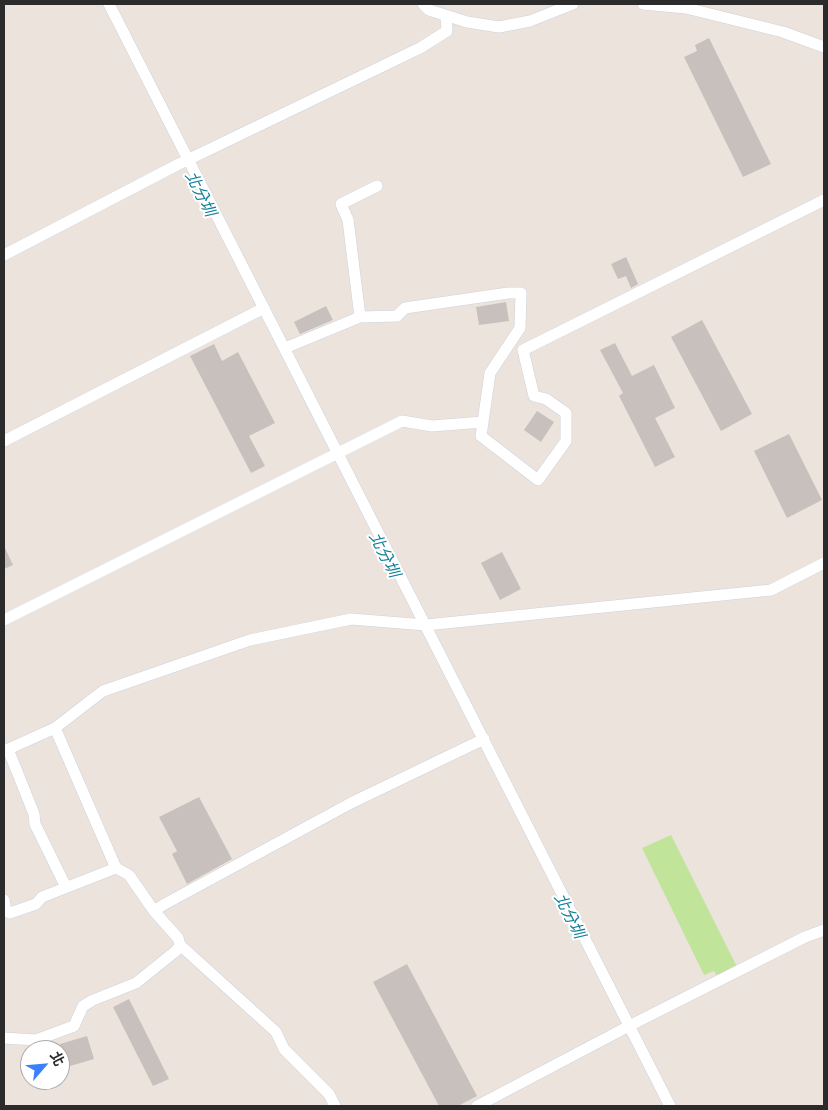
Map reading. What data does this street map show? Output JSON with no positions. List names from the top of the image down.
{
  "water": ["北分圳"],
  "north": "top right"
}
